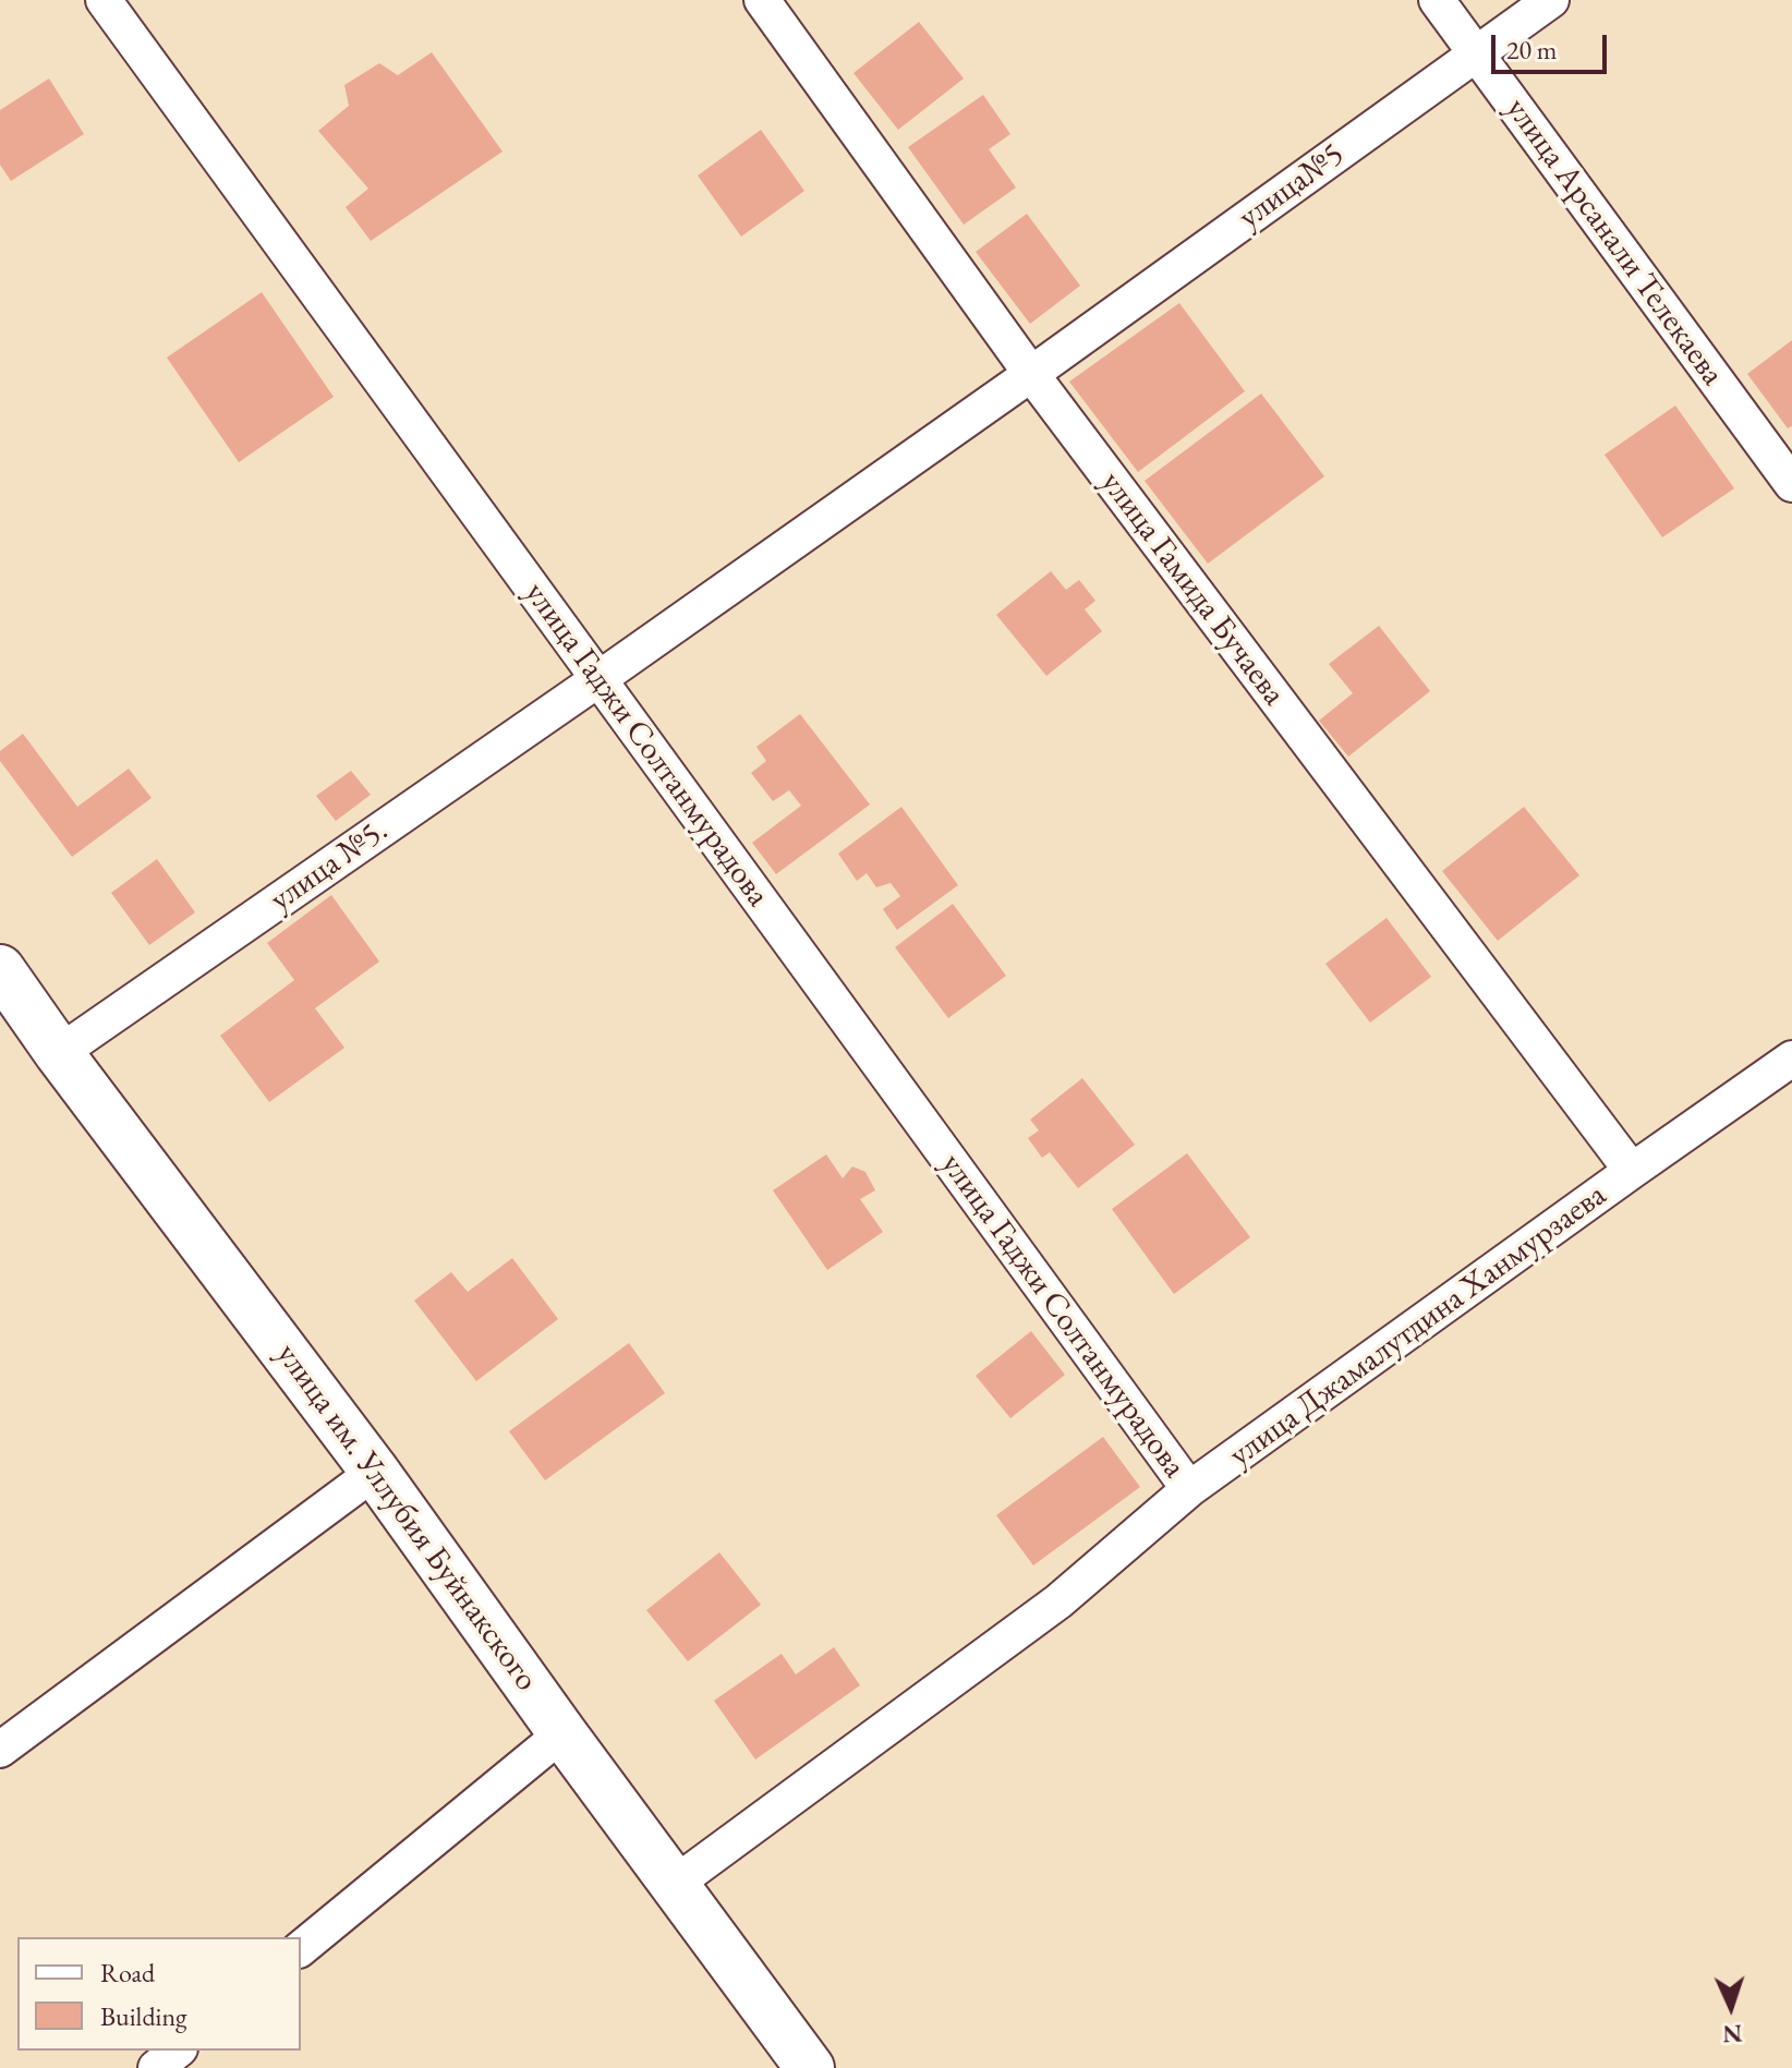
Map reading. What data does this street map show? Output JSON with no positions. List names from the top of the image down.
{
  "streets": {
    "main road": ["улица им. Уллубия Буйнакского"],
    "street": [
      "улица№5",
      "улица Арсанали Телекаева",
      "улица Гамида Бучаева",
      "улица Гаджи Солтанмурадова",
      "улица №5.",
      "улица Джамалутдина Ханмурзаева"
    ]
  },
  "crossings": [
    ["улица№5", "улица Арсанали Телекаева"],
    ["улица№5", "улица Гамида Бучаева"],
    ["улица№5", "улица Гаджи Солтанмурадова"],
    ["улица№5", "улица №5."],
    ["улица Гамида Бучаева", "улица Джамалутдина Ханмурзаева"],
    ["улица Гаджи Солтанмурадова", "улица №5."],
    ["улица Гаджи Солтанмурадова", "улица Джамалутдина Ханмурзаева"],
    ["улица №5.", "улица им. Уллубия Буйнакского"],
    ["улица Джамалутдина Ханмурзаева", "улица им. Уллубия Буйнакского"]
  ],
  "legend": ["Road", "Building"],
  "scale_bar": "20 m",
  "north": "bottom"
}
